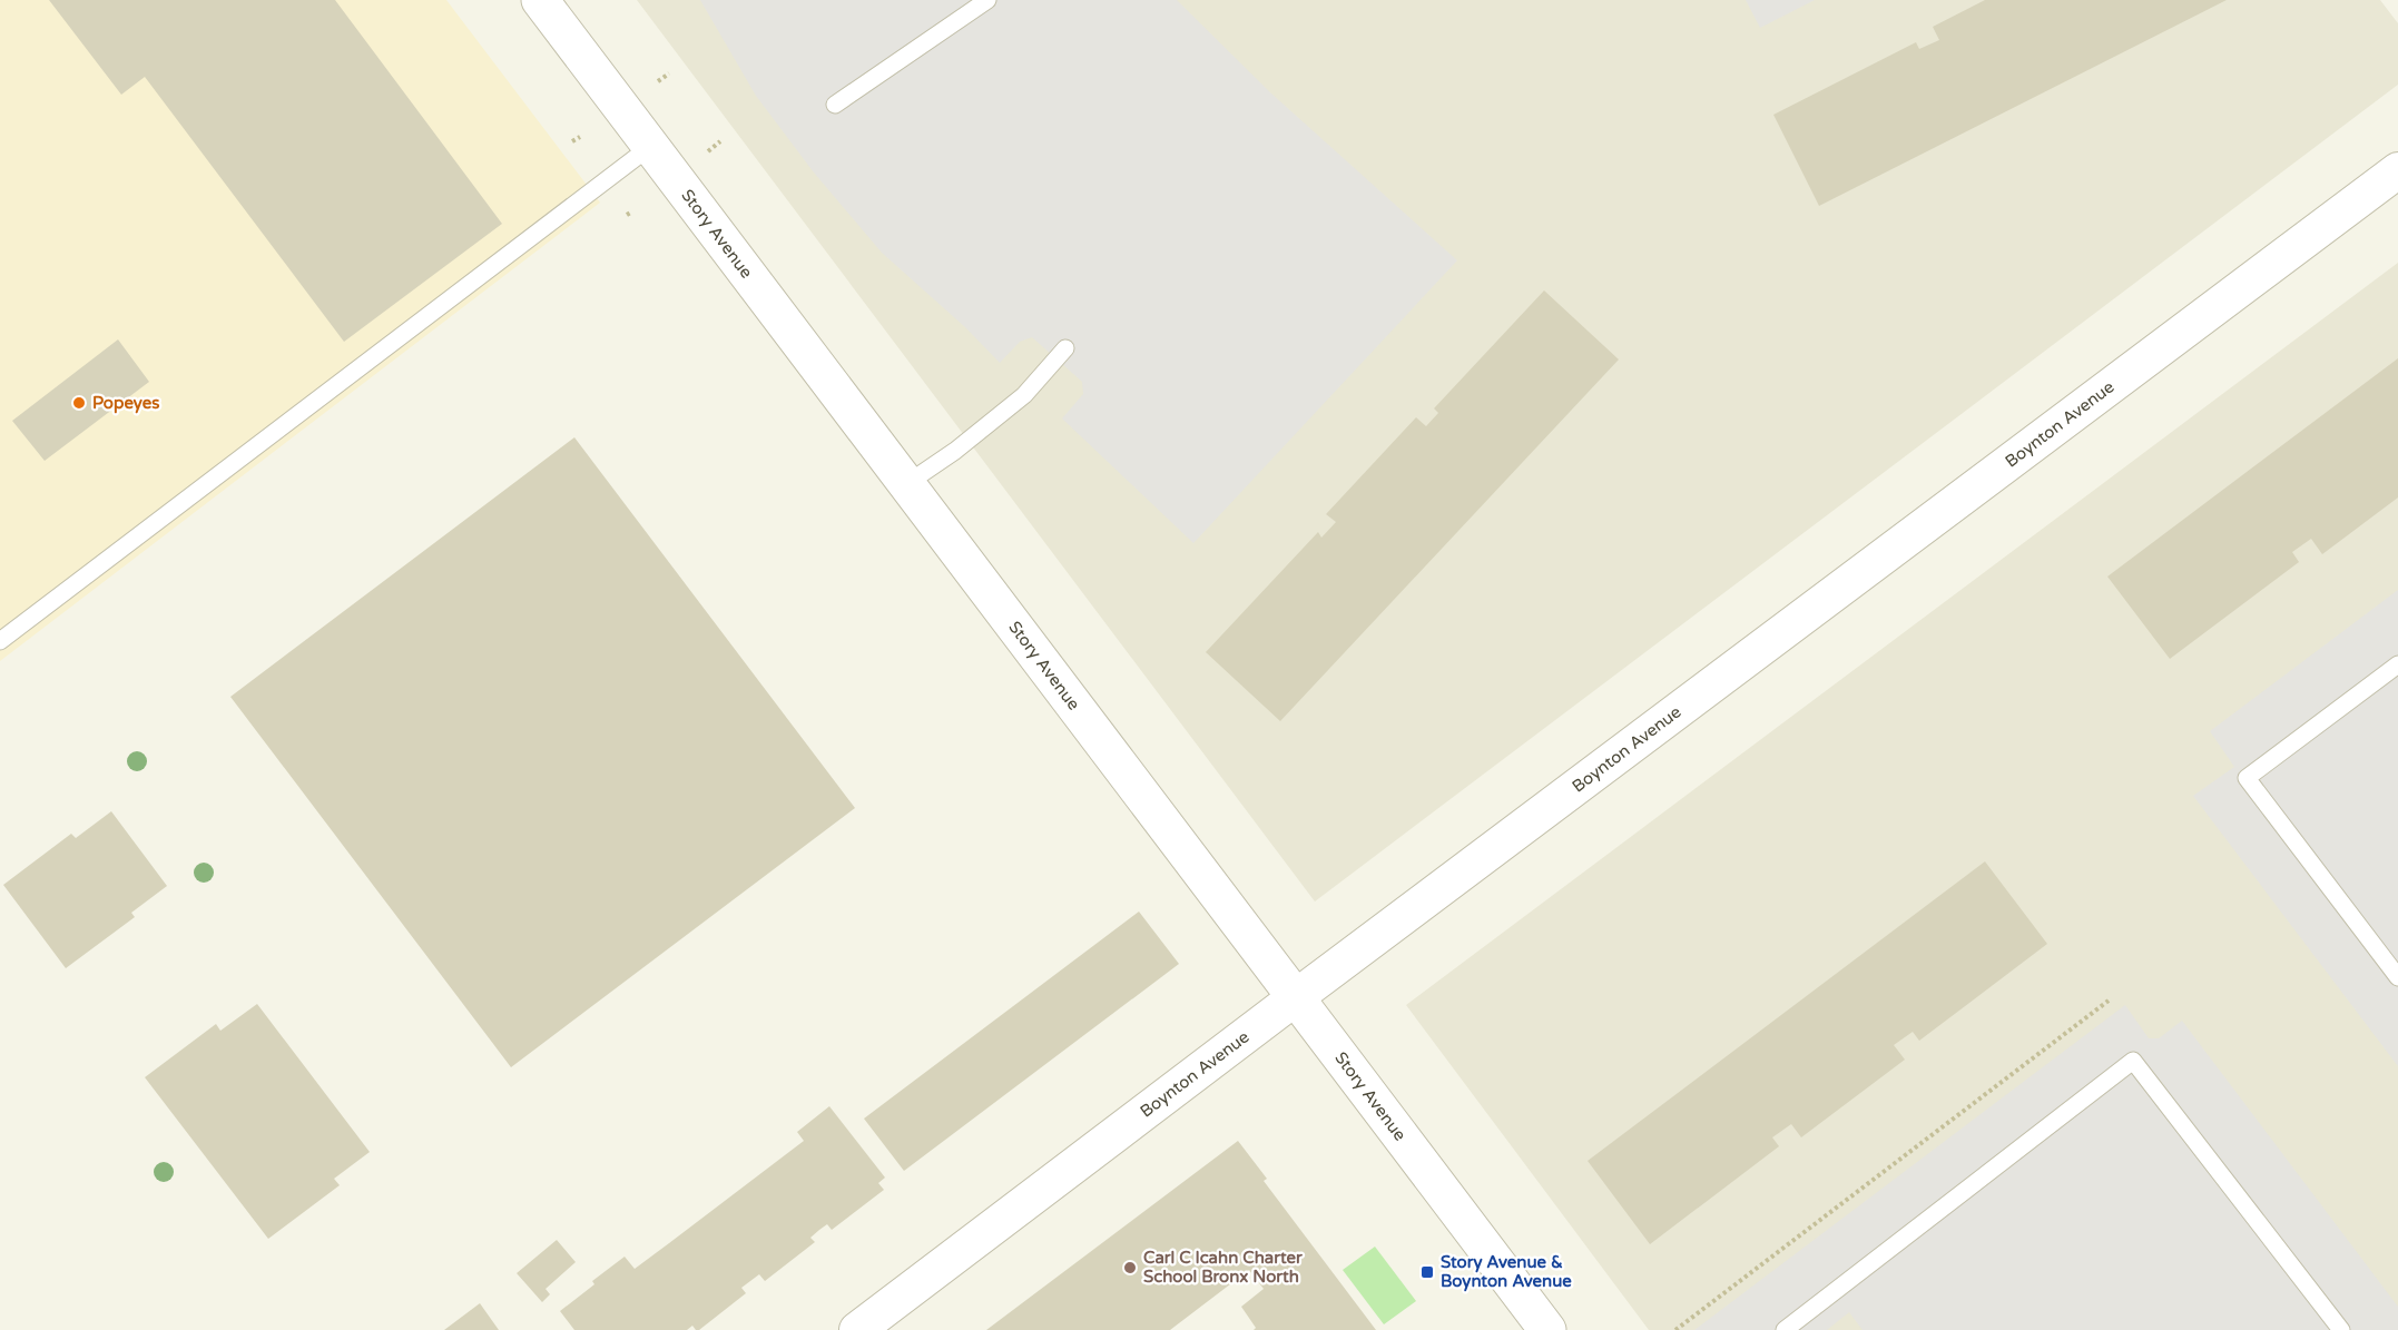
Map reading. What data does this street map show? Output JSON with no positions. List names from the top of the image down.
{
  "streets": {
    "street": ["Story Avenue", "Boynton Avenue"]
  },
  "crossings": [
    ["Story Avenue", "Boynton Avenue"]
  ],
  "places": {
    "other": ["Popeyes", "Carl C Icahn Charter School Bronx North"],
    "transit": ["Story Avenue & Boynton Avenue"]
  }
}
